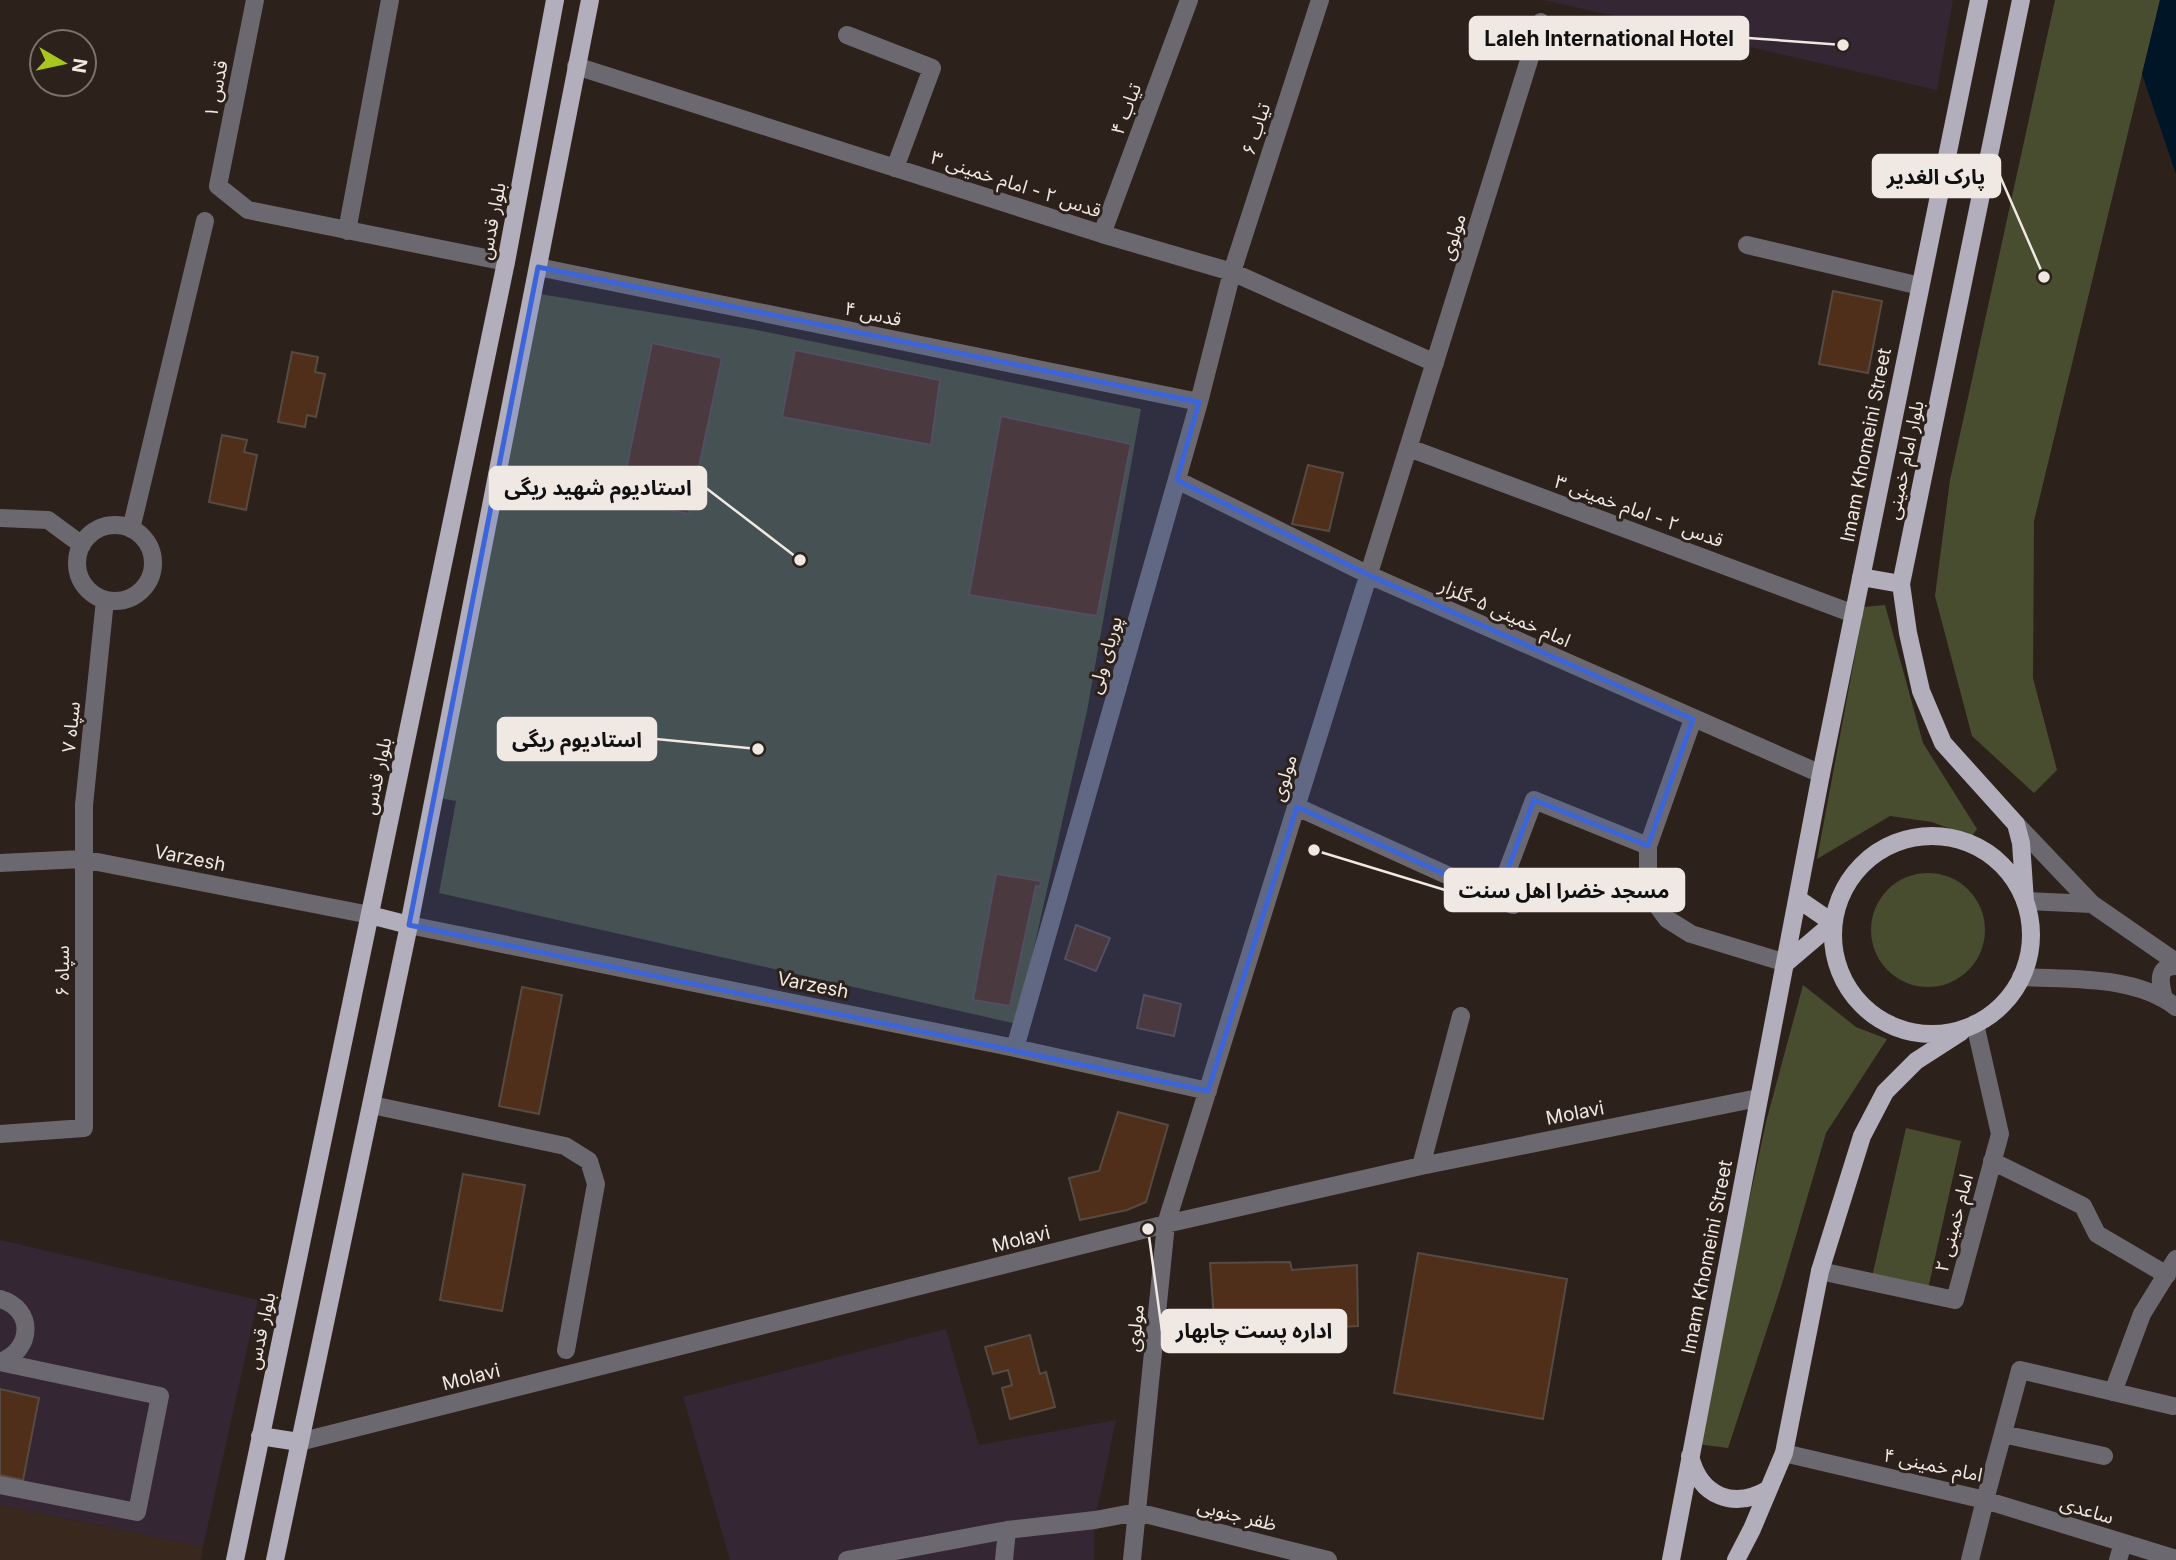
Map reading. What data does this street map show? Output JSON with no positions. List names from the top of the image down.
{
  "streets": {
    "main road": ["بلوار قدس", "Imam Khomeini Street", "بلوار امام خمینی"],
    "street": [
      "قدس ۱",
      "تیاب ۴",
      "تیاب ۶",
      "قدس ۲ - امام خمینی ۳",
      "مولوی",
      "قدس ۴",
      "امام خمینی ۵-گلزار",
      "پوریای ولی",
      "سپاه ۷",
      "Varzesh",
      "سپاه ۶",
      "Molavi",
      "امام خمینی ۲",
      "امام خمینی ۴",
      "ساعدی",
      "ظفر جنوبی"
    ]
  },
  "crossings": [
    ["تیاب ۴", "قدس ۲ - امام خمینی ۳"],
    ["تیاب ۶", "قدس ۲ - امام خمینی ۳"],
    ["تیاب ۶", "پوریای ولی"],
    ["قدس ۲ - امام خمینی ۳", "مولوی"],
    ["قدس ۲ - امام خمینی ۳", "Imam Khomeini Street"],
    ["قدس ۲ - امام خمینی ۳", "پوریای ولی"],
    ["بلوار قدس", "Varzesh"],
    ["مولوی", "امام خمینی ۵-گلزار"],
    ["مولوی", "Varzesh"],
    ["مولوی", "Molavi"],
    ["مولوی", "ظفر جنوبی"],
    ["قدس ۴", "پوریای ولی"],
    ["Imam Khomeini Street", "امام خمینی ۵-گلزار"],
    ["Imam Khomeini Street", "Molavi"],
    ["امام خمینی ۵-گلزار", "پوریای ولی"],
    ["پوریای ولی", "Varzesh"],
    ["سپاه ۷", "Varzesh"],
    ["سپاه ۷", "سپاه ۶"],
    ["Varzesh", "سپاه ۶"],
    ["امام خمینی ۴", "ساعدی"]
  ],
  "places": [
    "Laleh International Hotel",
    "پارک الغدیر",
    "استادیوم شهید ریگی",
    "استادیوم ریگی",
    "مسجد خضرا اهل سنت",
    "اداره پست چابهار"
  ],
  "north": "right"
}
